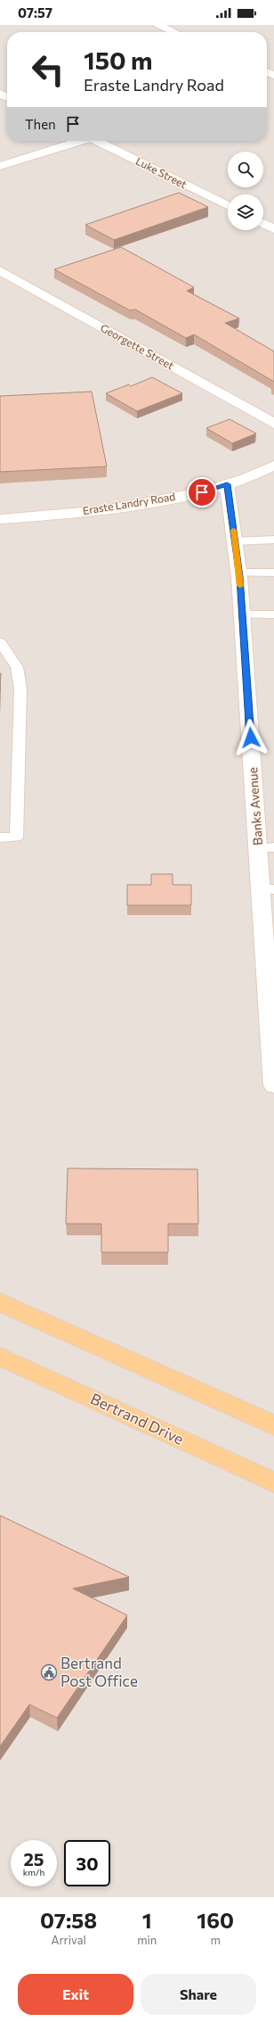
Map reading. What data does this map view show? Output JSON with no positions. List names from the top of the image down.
{
  "streets": {
    "main road": ["Bertrand Drive"],
    "street": [
      "Luke Street",
      "Georgette Street",
      "Eraste Landry Road",
      "Banks Avenue"
    ]
  },
  "crossings": [
    ["Eraste Landry Road", "Banks Avenue"]
  ],
  "places": {
    "public building": ["Bertrand Post Office"]
  },
  "page": {
    "status": "07:57",
    "turn": ["150 m", "Eraste Landry Road"],
    "then": "Then",
    "speed": "25 km/h",
    "limit": "30",
    "eta": [
      "07:58",
      "Arrival",
      "1",
      "min",
      "160",
      "m"
    ],
    "buttons": ["Exit", "Share"]
  }
}
